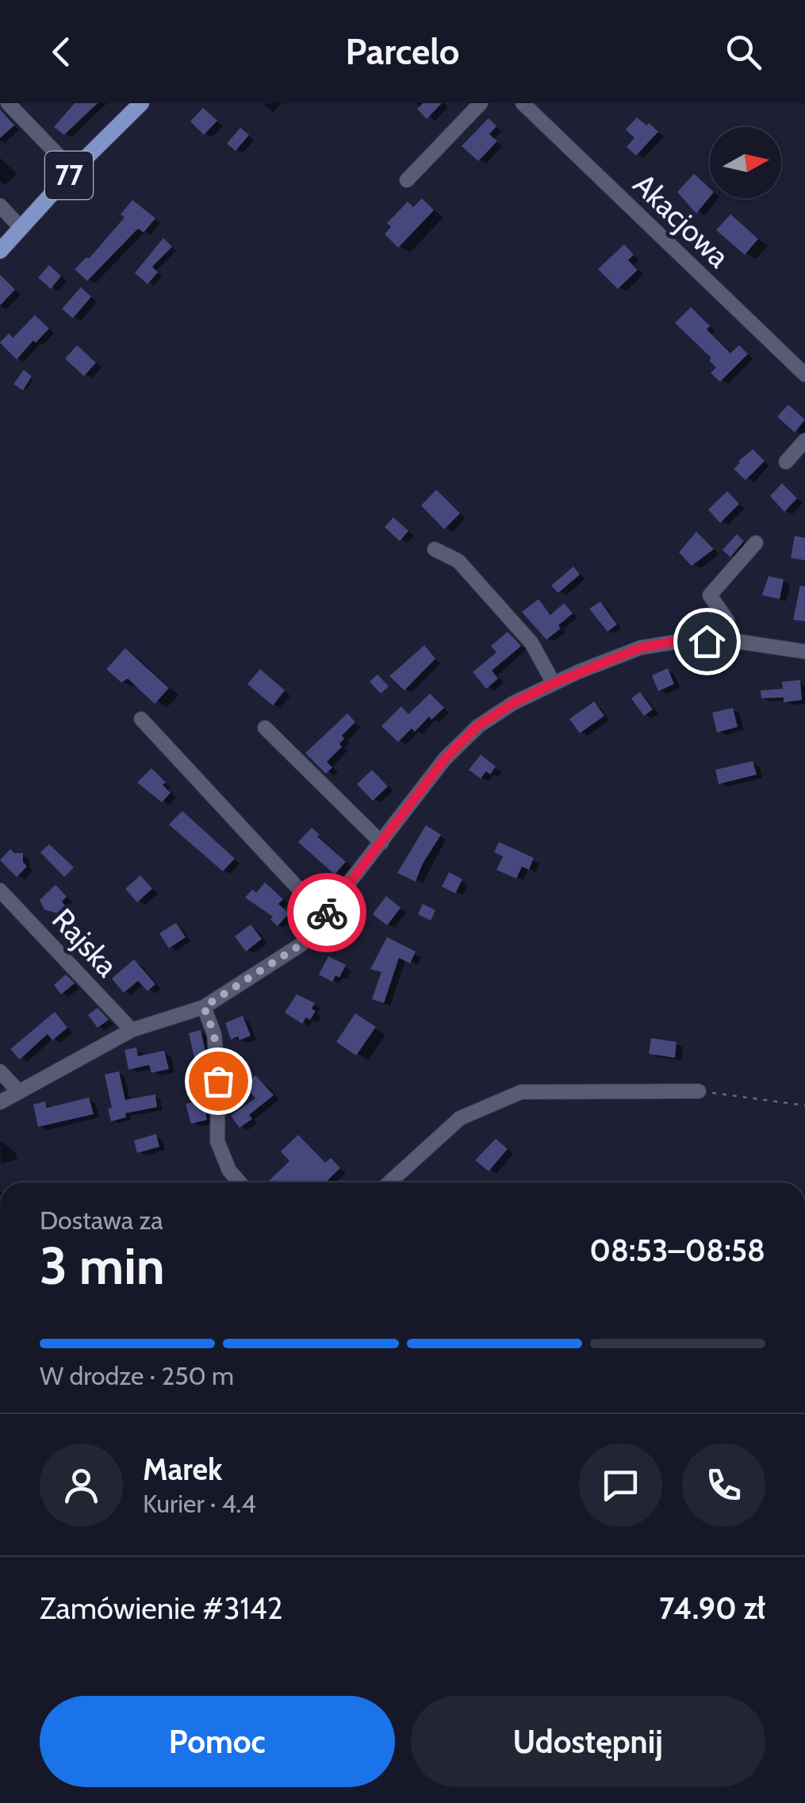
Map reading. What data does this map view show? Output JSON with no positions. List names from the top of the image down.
{
  "streets": {
    "main road": ["77"],
    "street": ["Akacjowa", "Rajska"]
  },
  "north": "right",
  "page": {
    "header": "Parcelo",
    "heading": ["3 min", "Dostawa za", "08:53–08:58"],
    "panel": [
      "Marek",
      "Kurier · 4.4",
      "Zamówienie #3142",
      "74.90 zł"
    ],
    "bar": "W drodze · 250 m",
    "buttons": ["Pomoc", "Udostępnij"]
  }
}
